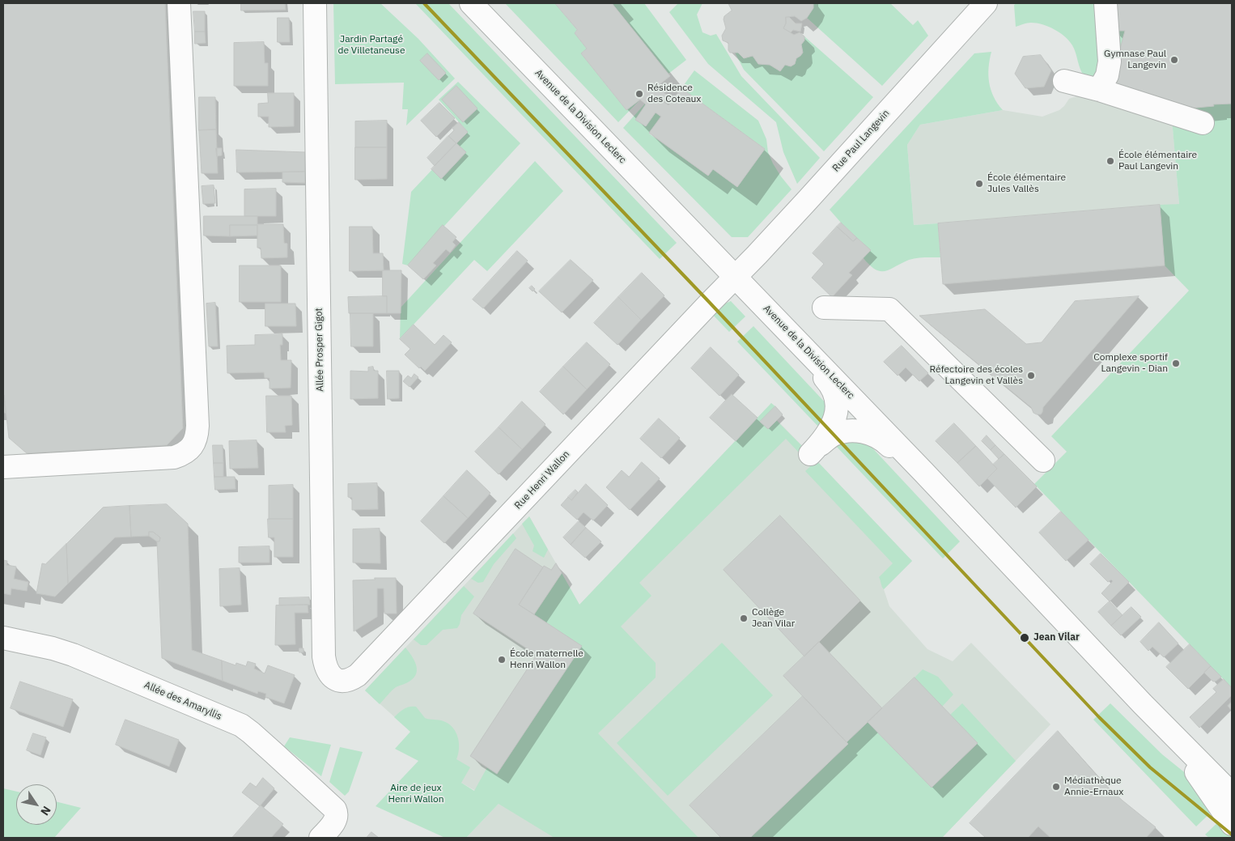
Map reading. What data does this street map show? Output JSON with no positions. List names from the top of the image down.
{
  "streets": {
    "street": [
      "Avenue de la Division Leclerc",
      "Rue Paul Langevin",
      "Allée Prosper Gigot",
      "Rue Henri Wallon",
      "Allée des Amaryllis"
    ]
  },
  "crossings": [
    ["Avenue de la Division Leclerc", "Rue Paul Langevin"],
    ["Avenue de la Division Leclerc", "Rue Henri Wallon"],
    ["Rue Paul Langevin", "Rue Henri Wallon"],
    ["Allée Prosper Gigot", "Rue Henri Wallon"]
  ],
  "parks": ["Jardin Partagé de Villetaneuse", "Aire de jeux Henri Wallon"],
  "places": [
    "Gymnase Paul Langevin",
    "Résidence des Coteaux",
    "École élémentaire Paul Langevin",
    "École élémentaire Jules Vallès",
    "Complexe sportif Langevin - Dian",
    "Réfectoire des écoles Langevin et Vallès",
    "Collège Jean Vilar",
    "Jean Vilar",
    "École maternelle Henri Wallon",
    "Médiathèque Annie-Ernaux"
  ],
  "north": "bottom right"
}
